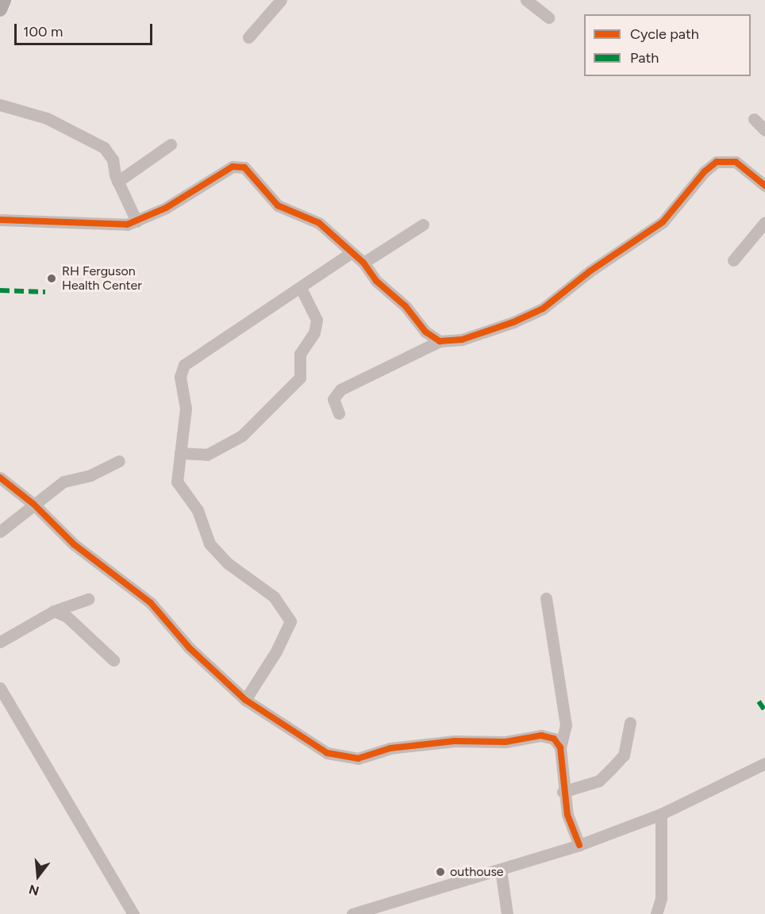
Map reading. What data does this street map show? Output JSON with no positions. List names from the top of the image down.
{
  "places": ["RH Ferguson Health Center", "outhouse"],
  "legend": ["Cycle path", "Path"],
  "scale_bar": "100 m",
  "north": "bottom"
}
